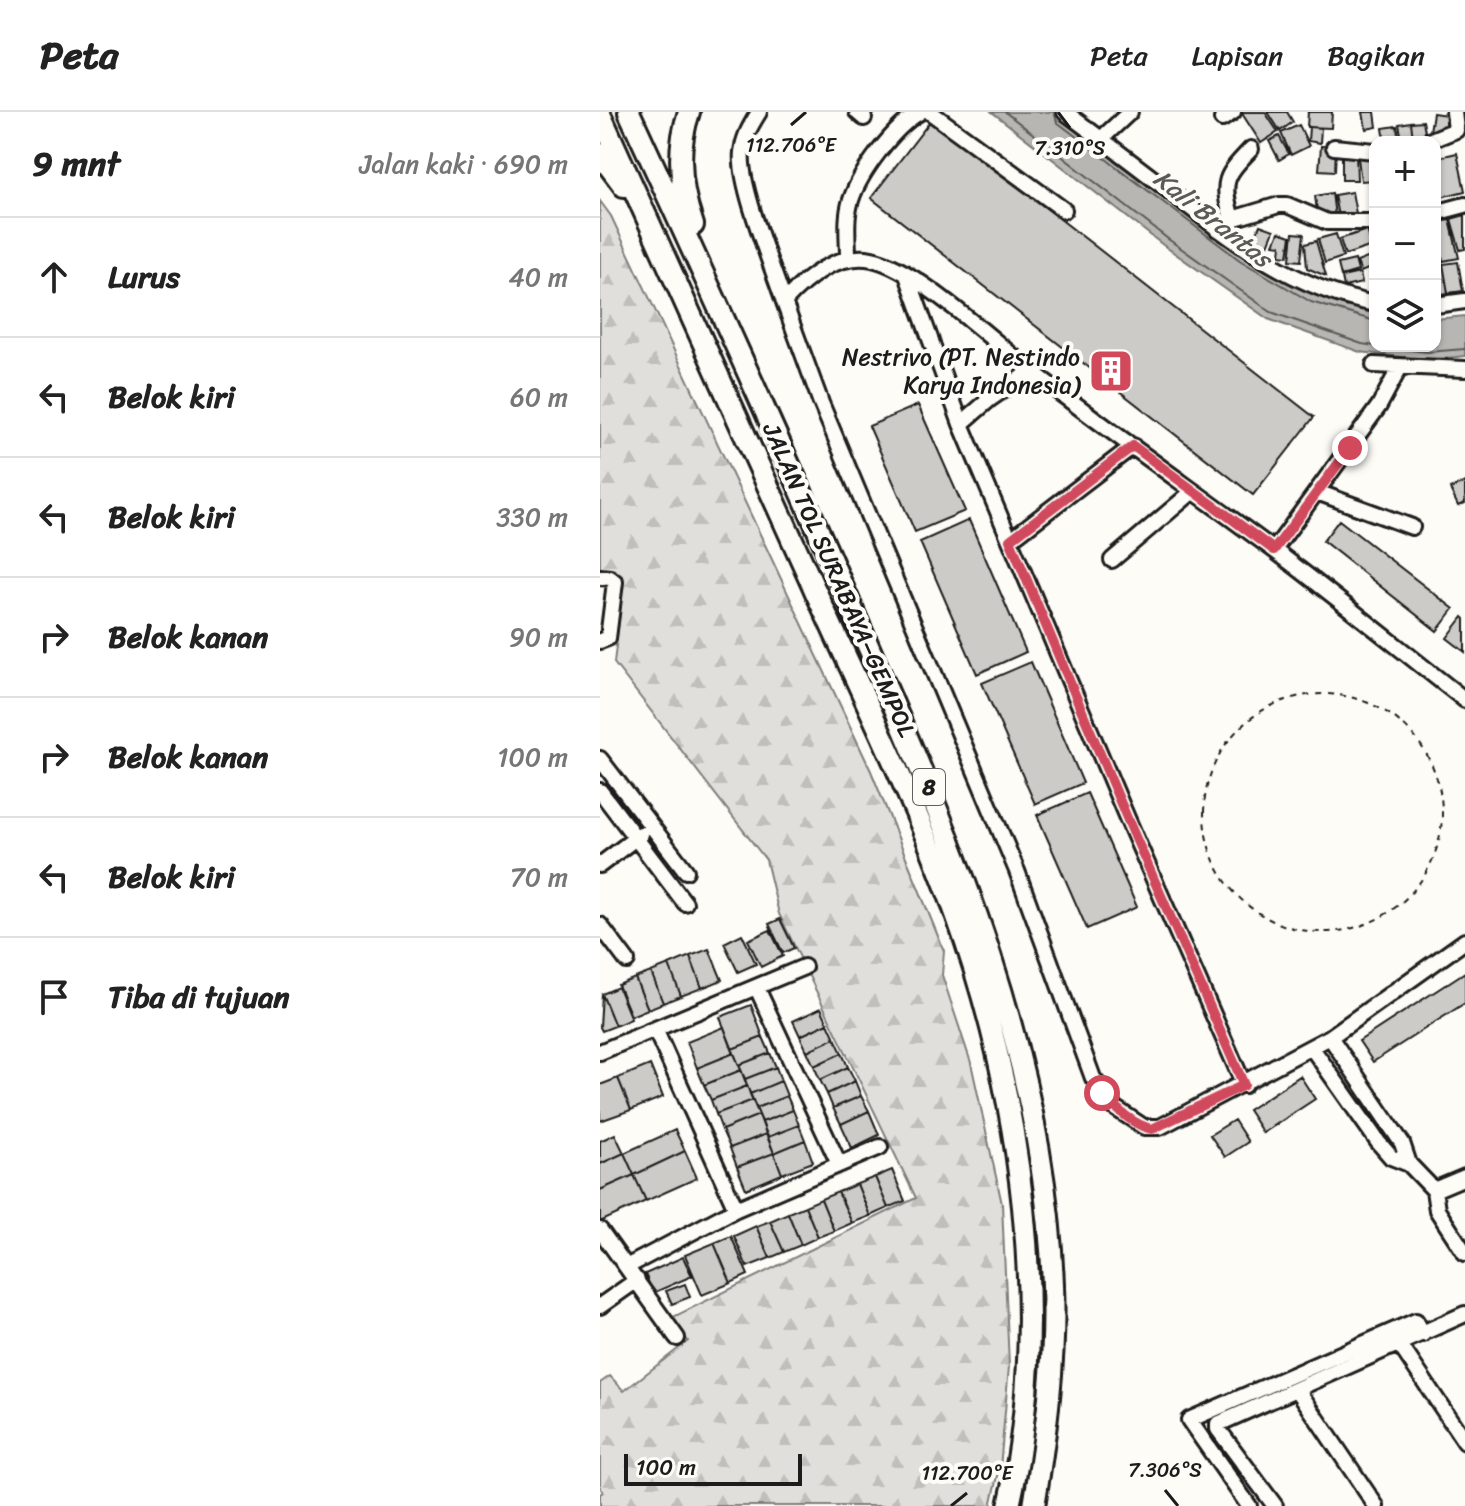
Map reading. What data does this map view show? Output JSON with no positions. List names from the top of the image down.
{
  "streets": {
    "highway": ["JALAN TOL SURABAYA–GEMPOL", "8"]
  },
  "water": ["Kali Brantas"],
  "places": {
    "building": ["Nestrivo (PT. Nestindo Karya Indonesia)"]
  },
  "scale_bar": "100 m",
  "page": {
    "header": "Peta",
    "nav": ["Peta", "Lapisan", "Bagikan"],
    "heading": ["9 mnt", "Jalan kaki · 690 m"],
    "map_buttons": ["+", "−"],
    "list": [
      ["Lurus", "40 m"],
      ["Belok kiri", "60 m"],
      ["Belok kiri", "330 m"],
      ["Belok kanan", "90 m"],
      ["Belok kanan", "100 m"],
      ["Belok kiri", "70 m"],
      "Tiba di tujuan"
    ],
    "scale": "100 m"
  },
  "coordinates": [
    "112.706°E",
    "7.310°S",
    "7.306°S",
    "112.700°E"
  ]
}
